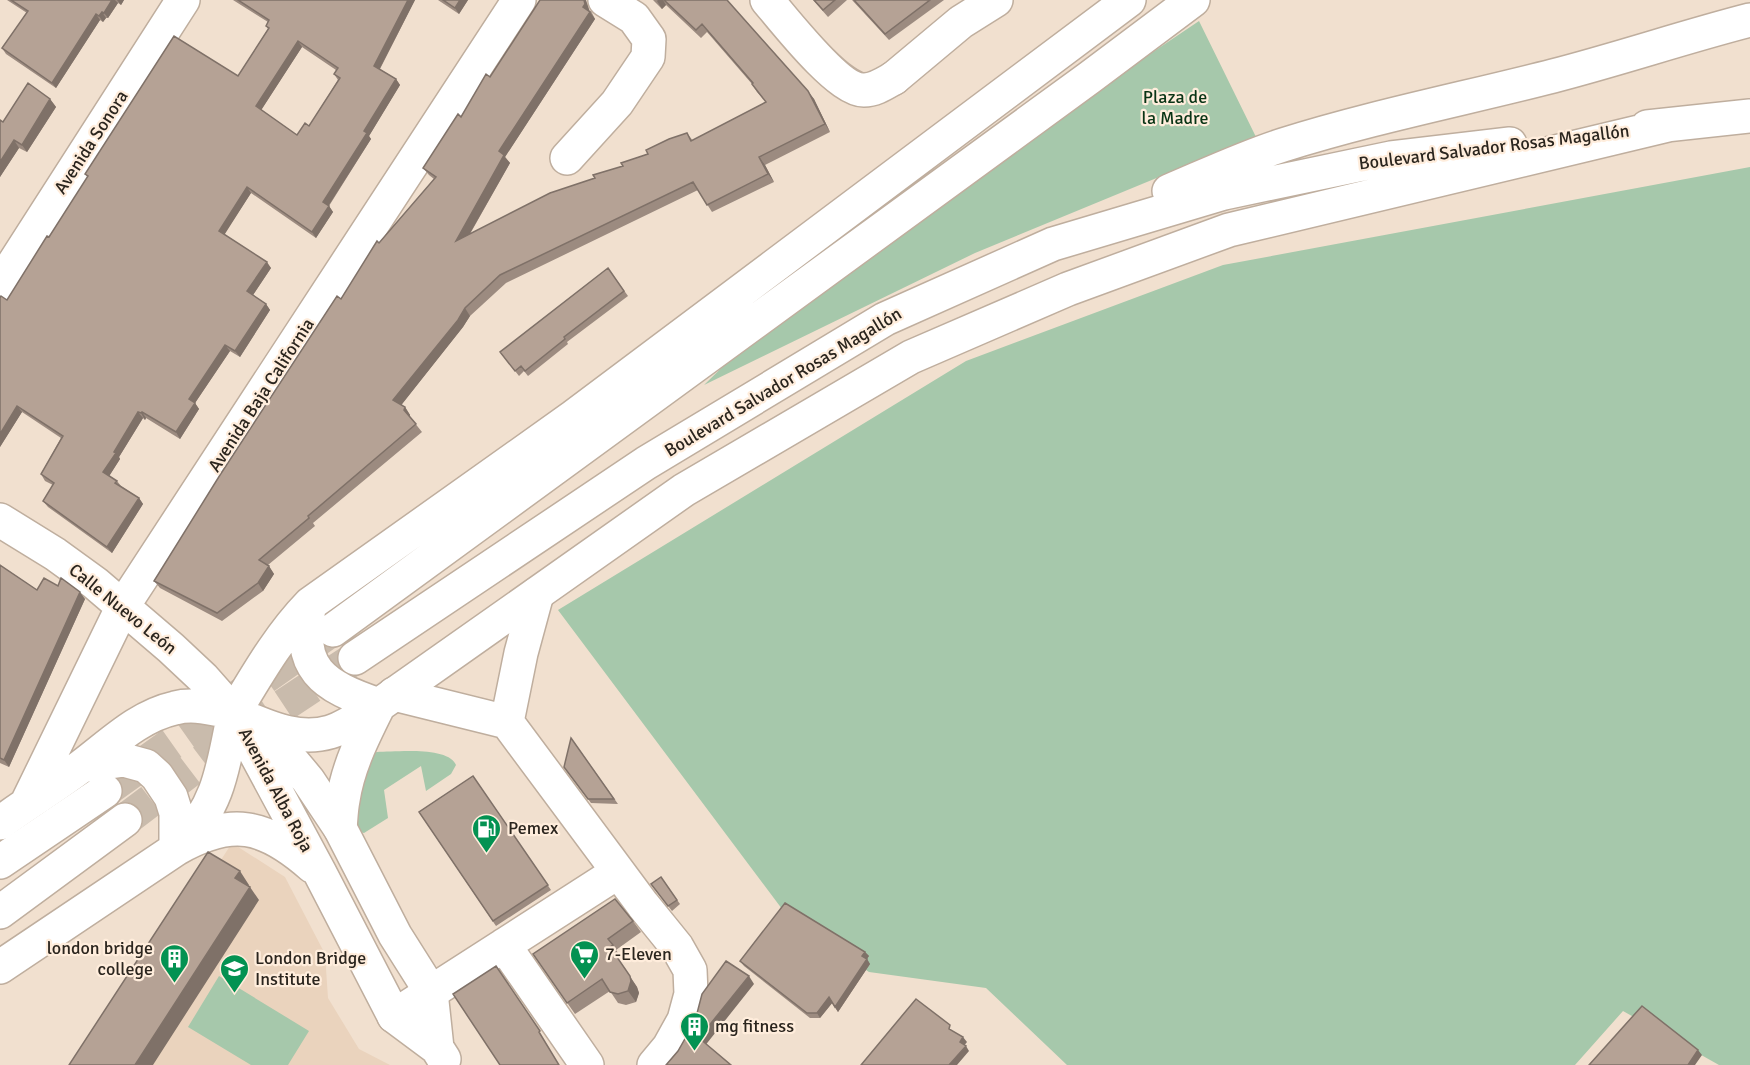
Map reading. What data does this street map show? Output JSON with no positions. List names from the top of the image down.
{
  "streets": {
    "main road": [
      "Avenida Sonora",
      "Boulevard Salvador Rosas Magallón",
      "Avenida Baja California",
      "Calle Nuevo León",
      "Avenida Alba Roja"
    ]
  },
  "crossings": [
    ["Avenida Baja California", "Calle Nuevo León"],
    ["Calle Nuevo León", "Avenida Alba Roja"]
  ],
  "parks": ["Plaza de la Madre"],
  "places": {
    "fuel station": ["Pemex"],
    "supermarket": ["7-Eleven"],
    "building": ["london bridge college", "mg fitness"],
    "school or university": ["London Bridge Institute"]
  }
}
